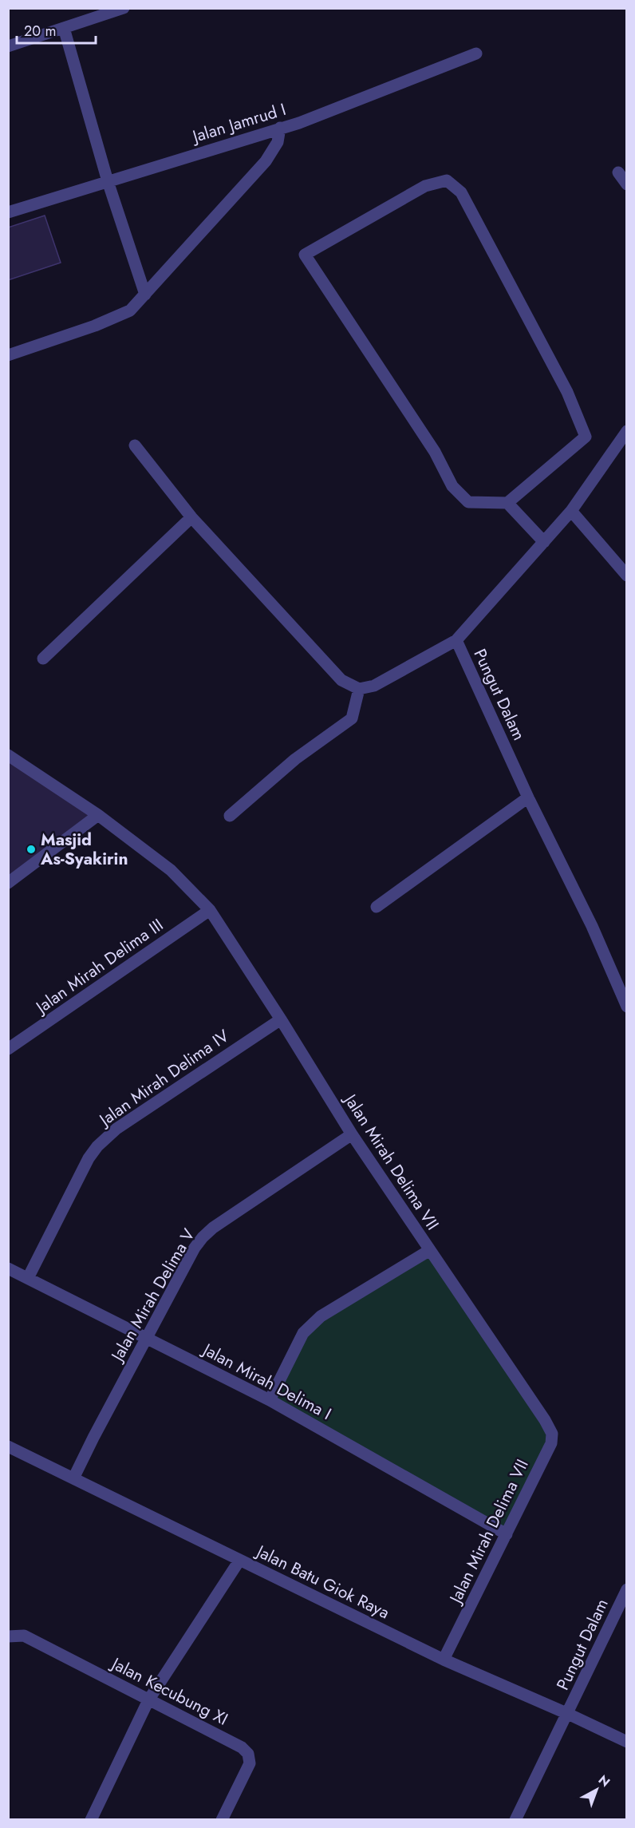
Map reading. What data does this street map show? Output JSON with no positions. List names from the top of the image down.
{
  "streets": {
    "street": [
      "Jalan Jamrud I",
      "Pungut Dalam",
      "Jalan Mirah Delima III",
      "Jalan Mirah Delima IV",
      "Jalan Mirah Delima VII",
      "Jalan Mirah Delima V",
      "Jalan Mirah Delima I",
      "Jalan Batu Giok Raya",
      "Jalan Kecubung XI"
    ]
  },
  "crossings": [
    ["Pungut Dalam", "Jalan Batu Giok Raya"],
    ["Jalan Mirah Delima III", "Jalan Mirah Delima VII"],
    ["Jalan Mirah Delima IV", "Jalan Mirah Delima VII"],
    ["Jalan Mirah Delima IV", "Jalan Mirah Delima I"],
    ["Jalan Mirah Delima VII", "Jalan Mirah Delima V"],
    ["Jalan Mirah Delima VII", "Jalan Mirah Delima I"],
    ["Jalan Mirah Delima VII", "Jalan Batu Giok Raya"],
    ["Jalan Mirah Delima V", "Jalan Mirah Delima I"],
    ["Jalan Mirah Delima V", "Jalan Batu Giok Raya"]
  ],
  "places": ["Masjid As-Syakirin"],
  "scale_bar": "20 m",
  "north": "top right"
}
